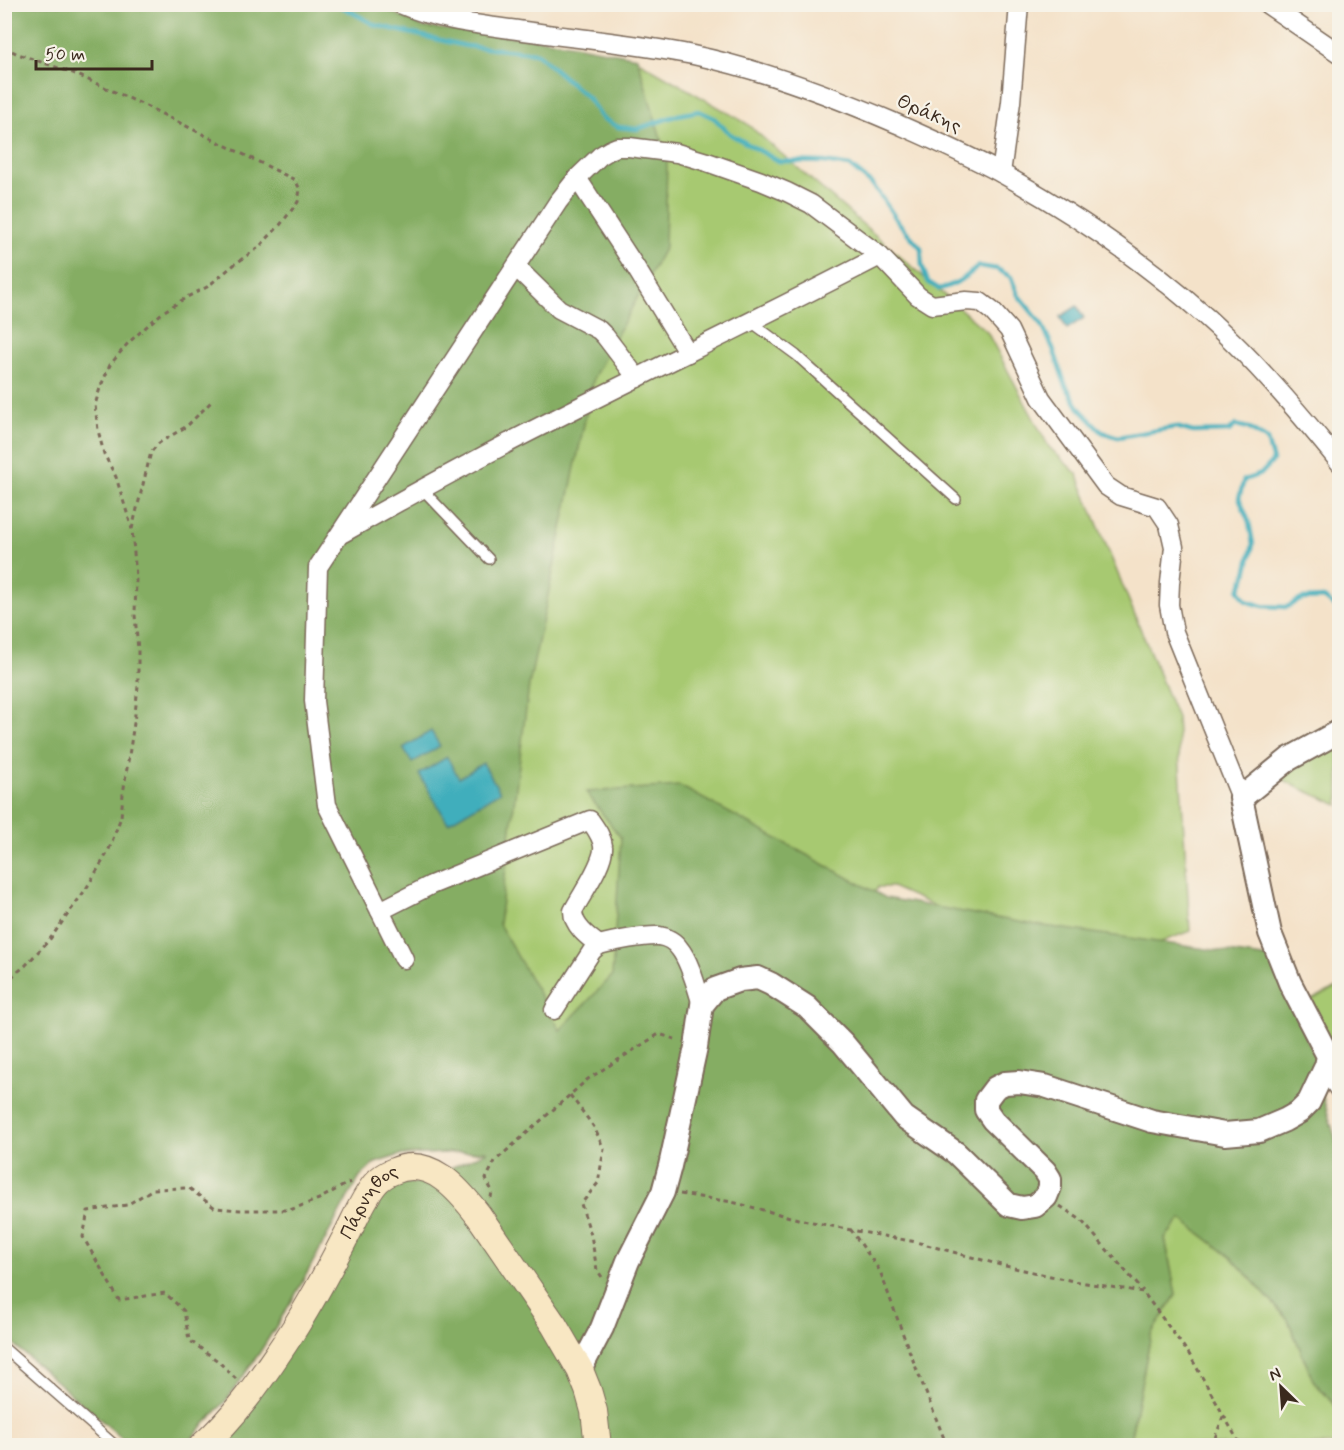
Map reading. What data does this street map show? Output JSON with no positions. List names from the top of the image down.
{
  "streets": {
    "main road": ["Πάρνηθος"],
    "street": ["Θράκης"]
  },
  "scale_bar": "50 m",
  "north": "top left"
}
